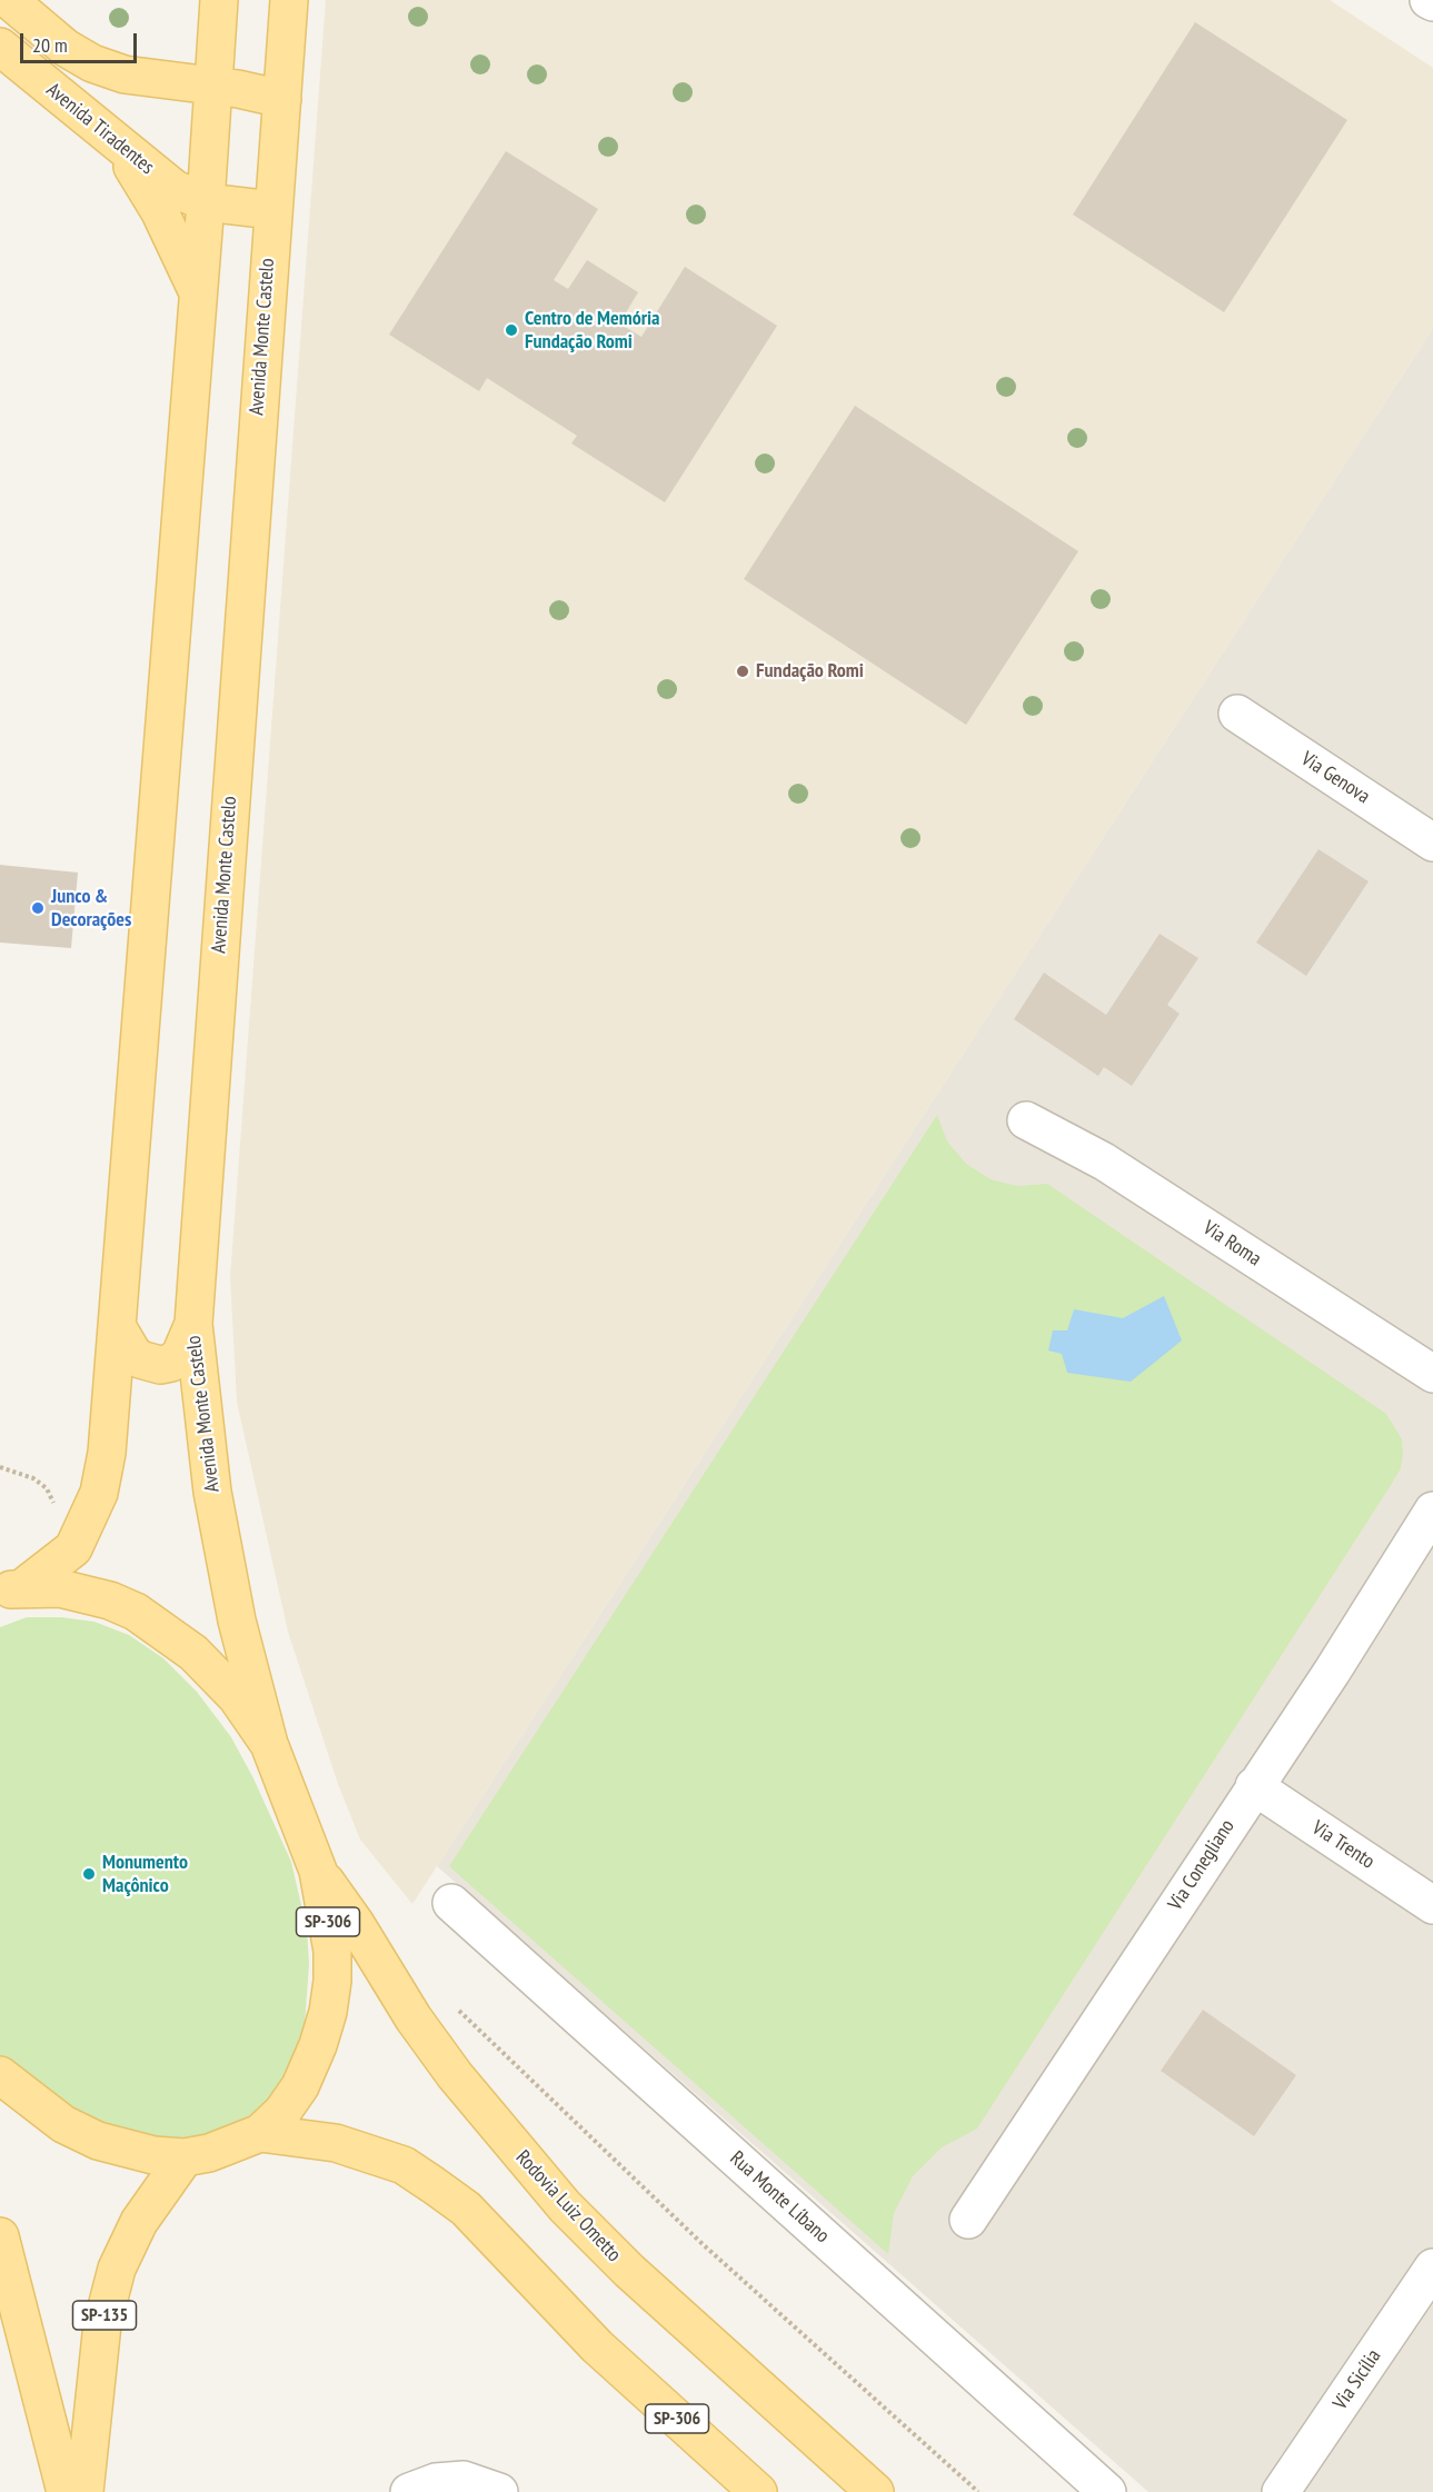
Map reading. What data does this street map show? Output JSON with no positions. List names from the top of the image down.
{
  "streets": {
    "main road": [
      "Avenida Tiradentes",
      "Avenida Monte Castelo",
      "SP-306",
      "Rodovia Luiz Ometto",
      "SP-135"
    ],
    "street": [
      "Via Genova",
      "Via Roma",
      "Via Trento",
      "Via Conegliano",
      "Rua Monte Líbano",
      "Via Sicília"
    ]
  },
  "crossings": [
    ["Avenida Tiradentes", "Avenida Monte Castelo"],
    ["Avenida Monte Castelo", "SP-306"],
    ["Via Trento", "Via Conegliano"],
    ["SP-306", "Rodovia Luiz Ometto"],
    ["SP-306", "SP-135"]
  ],
  "places": [
    "Centro de Memória Fundação Romi",
    "Fundação Romi",
    "Junco & Decorações",
    "Monumento Maçônico"
  ],
  "scale_bar": "20 m"
}
